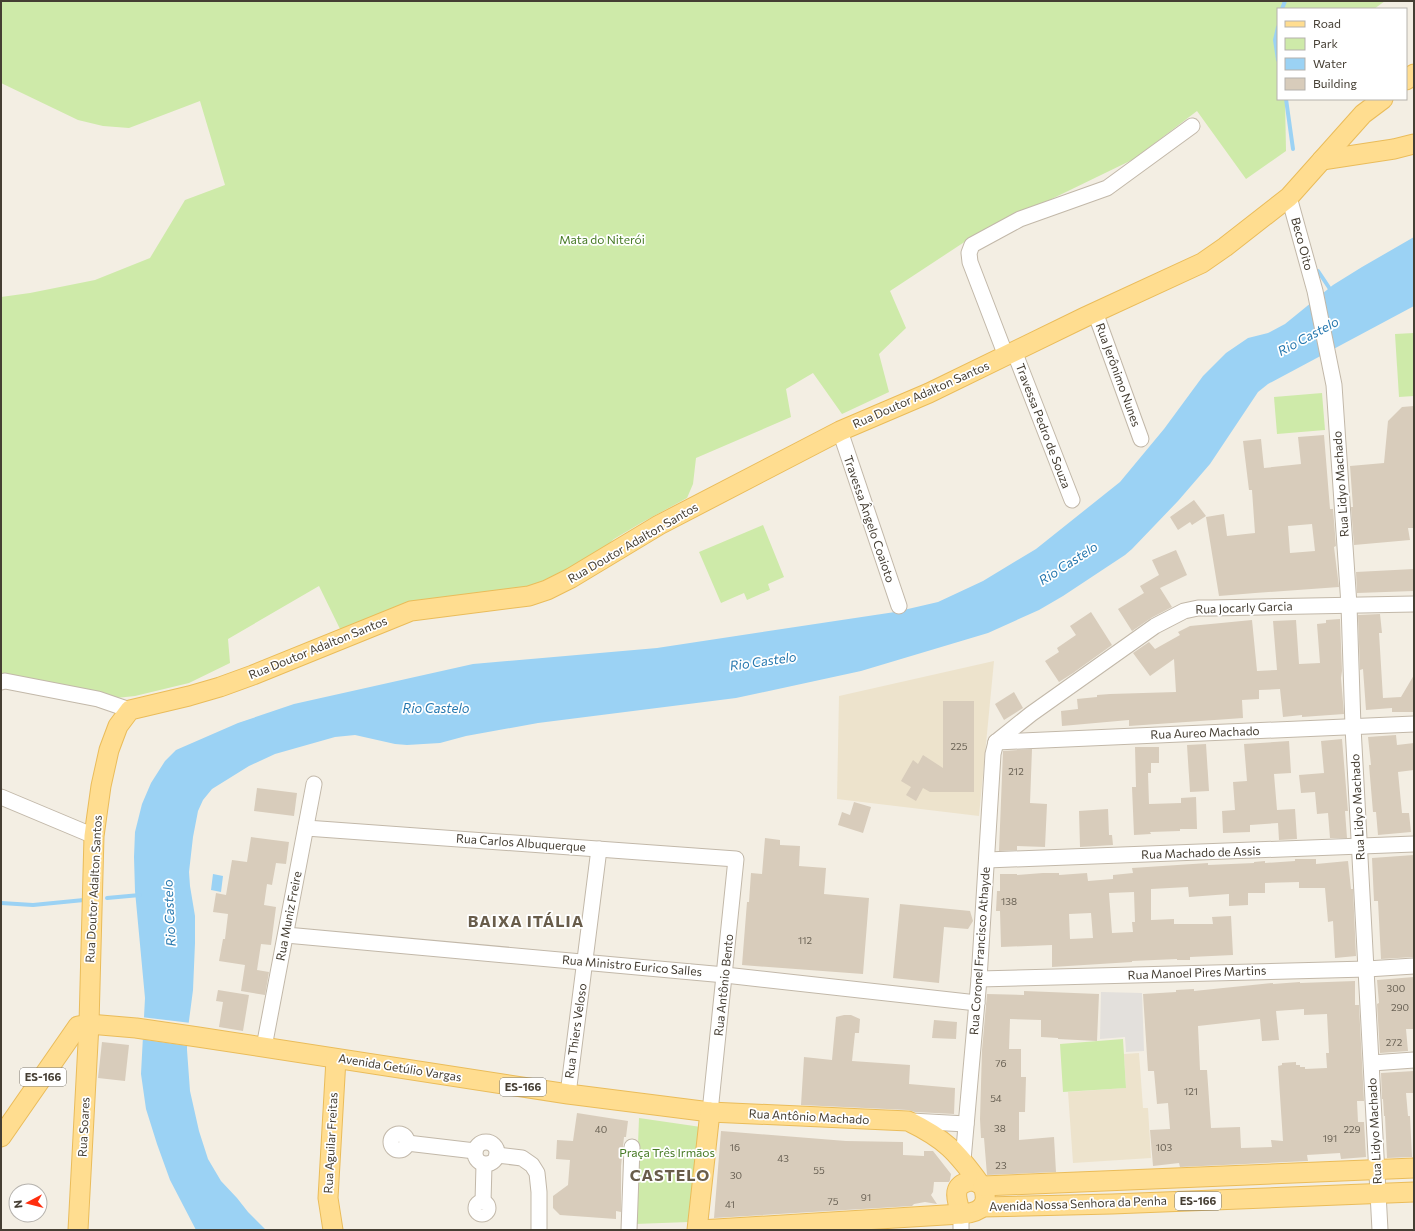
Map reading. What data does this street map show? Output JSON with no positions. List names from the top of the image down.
{
  "streets": {
    "main road": [
      "Rua Doutor Adalton Santos",
      "Avenida Getúlio Vargas",
      "ES-166",
      "Rua Antônio Machado",
      "Rua Soares",
      "Rua Aguilar Freitas",
      "Avenida Nossa Senhora da Penha"
    ],
    "street": [
      "Beco Oito",
      "Rua Jerônimo Nunes",
      "Travessa Pedro de Souza",
      "Rua Lidyo Machado",
      "Travessa Ângelo Coaioto",
      "Rua Jocarly Garcia",
      "Rua Aureo Machado",
      "Rua Carlos Albuquerque",
      "Rua Machado de Assis",
      "Rua Muniz Freire",
      "Rua Coronel Francisco Athayde",
      "Rua Ministro Eurico Salles",
      "Rua Manoel Pires Martins",
      "Rua Antônio Bento",
      "Rua Thiers Veloso"
    ]
  },
  "crossings": [
    ["Beco Oito", "Rua Doutor Adalton Santos"],
    ["Beco Oito", "Rua Lidyo Machado"],
    ["Rua Jerônimo Nunes", "Rua Doutor Adalton Santos"],
    ["Rua Doutor Adalton Santos", "Travessa Pedro de Souza"],
    ["Rua Doutor Adalton Santos", "Travessa Ângelo Coaioto"],
    ["Rua Doutor Adalton Santos", "Avenida Getúlio Vargas"],
    ["Rua Doutor Adalton Santos", "ES-166"],
    ["Rua Doutor Adalton Santos", "Rua Soares"],
    ["Rua Lidyo Machado", "Rua Jocarly Garcia"],
    ["Rua Lidyo Machado", "Rua Aureo Machado"],
    ["Rua Lidyo Machado", "Rua Machado de Assis"],
    ["Rua Lidyo Machado", "Rua Manoel Pires Martins"],
    ["Rua Lidyo Machado", "Avenida Nossa Senhora da Penha"],
    ["Rua Jocarly Garcia", "Rua Aureo Machado"],
    ["Rua Jocarly Garcia", "Rua Coronel Francisco Athayde"],
    ["Rua Aureo Machado", "Rua Coronel Francisco Athayde"],
    ["Rua Carlos Albuquerque", "Rua Muniz Freire"],
    ["Rua Carlos Albuquerque", "Rua Antônio Bento"],
    ["Rua Carlos Albuquerque", "Rua Thiers Veloso"],
    ["Rua Machado de Assis", "Rua Coronel Francisco Athayde"],
    ["Rua Muniz Freire", "Rua Ministro Eurico Salles"],
    ["Rua Muniz Freire", "Avenida Getúlio Vargas"],
    ["Rua Coronel Francisco Athayde", "Rua Ministro Eurico Salles"],
    ["Rua Coronel Francisco Athayde", "Rua Manoel Pires Martins"],
    ["Rua Coronel Francisco Athayde", "Rua Antônio Machado"],
    ["Rua Ministro Eurico Salles", "Rua Antônio Bento"],
    ["Rua Ministro Eurico Salles", "Rua Thiers Veloso"],
    ["Rua Antônio Bento", "Avenida Getúlio Vargas"],
    ["Rua Antônio Bento", "Rua Antônio Machado"],
    ["Rua Thiers Veloso", "Avenida Getúlio Vargas"],
    ["Avenida Getúlio Vargas", "ES-166"],
    ["Avenida Getúlio Vargas", "Rua Antônio Machado"],
    ["Avenida Getúlio Vargas", "Rua Soares"],
    ["Avenida Getúlio Vargas", "Rua Aguilar Freitas"],
    ["ES-166", "Rua Soares"],
    ["Rua Antônio Machado", "Avenida Nossa Senhora da Penha"]
  ],
  "districts": ["BAIXA ITÁLIA", "CASTELO"],
  "water": ["Rio Castelo"],
  "parks": ["Mata do Niterói", "Praça Três Irmãos"],
  "house_numbers": [
    "225",
    "212",
    "138",
    "112",
    "300",
    "290",
    "272",
    "76",
    "121",
    "54",
    "38",
    "40",
    "229",
    "191",
    "16",
    "103",
    "43",
    "23",
    "55",
    "30",
    "91",
    "75",
    "41"
  ],
  "legend": [
    "Road",
    "Park",
    "Water",
    "Building"
  ],
  "north": "left"
}
